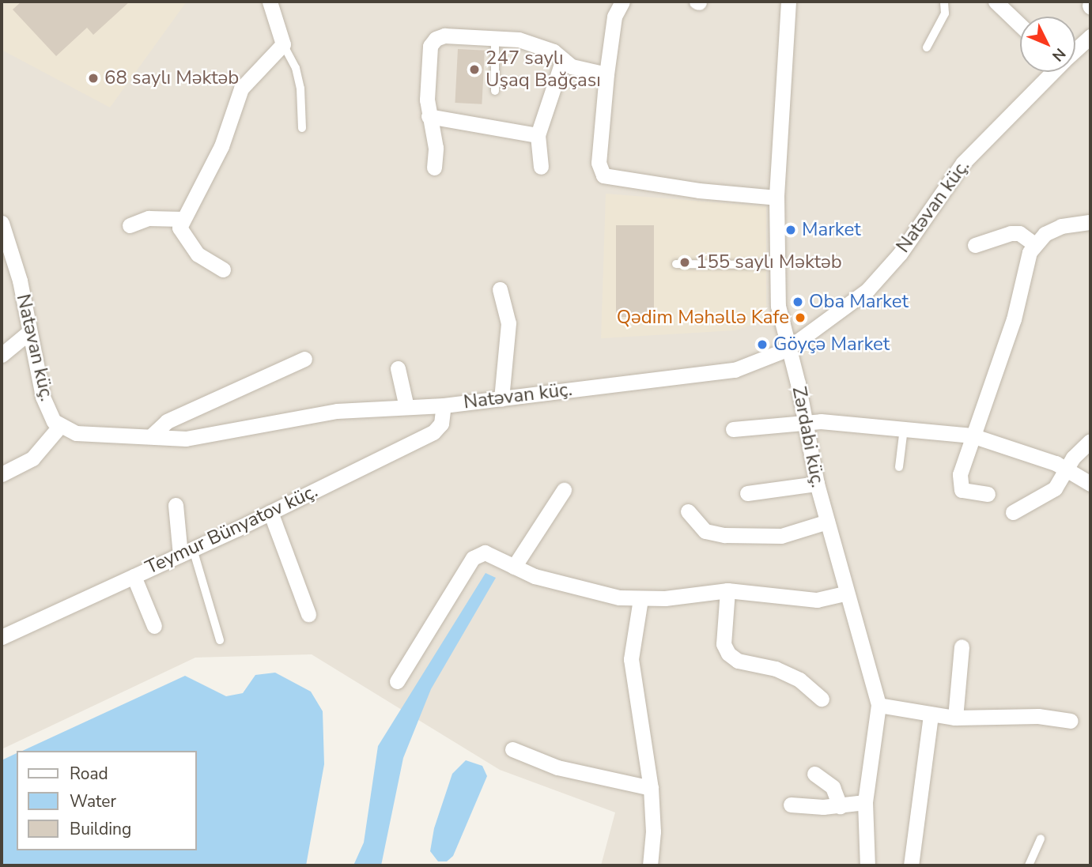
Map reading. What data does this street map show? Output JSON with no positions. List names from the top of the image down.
{
  "streets": {
    "street": ["Natəvan küç.", "Zərdabi küç.", "Teymur Bünyatov küç."]
  },
  "crossings": [
    ["Natəvan küç.", "Zərdabi küç."],
    ["Natəvan küç.", "Teymur Bünyatov küç."]
  ],
  "places": [
    "247 saylı Uşaq Bağçası",
    "68 saylı Məktəb",
    "Market",
    "155 saylı Məktəb",
    "Oba Market",
    "Qədim Məhəllə Kafe",
    "Göyçə Market"
  ],
  "legend": ["Road", "Water", "Building"],
  "north": "bottom right"
}
